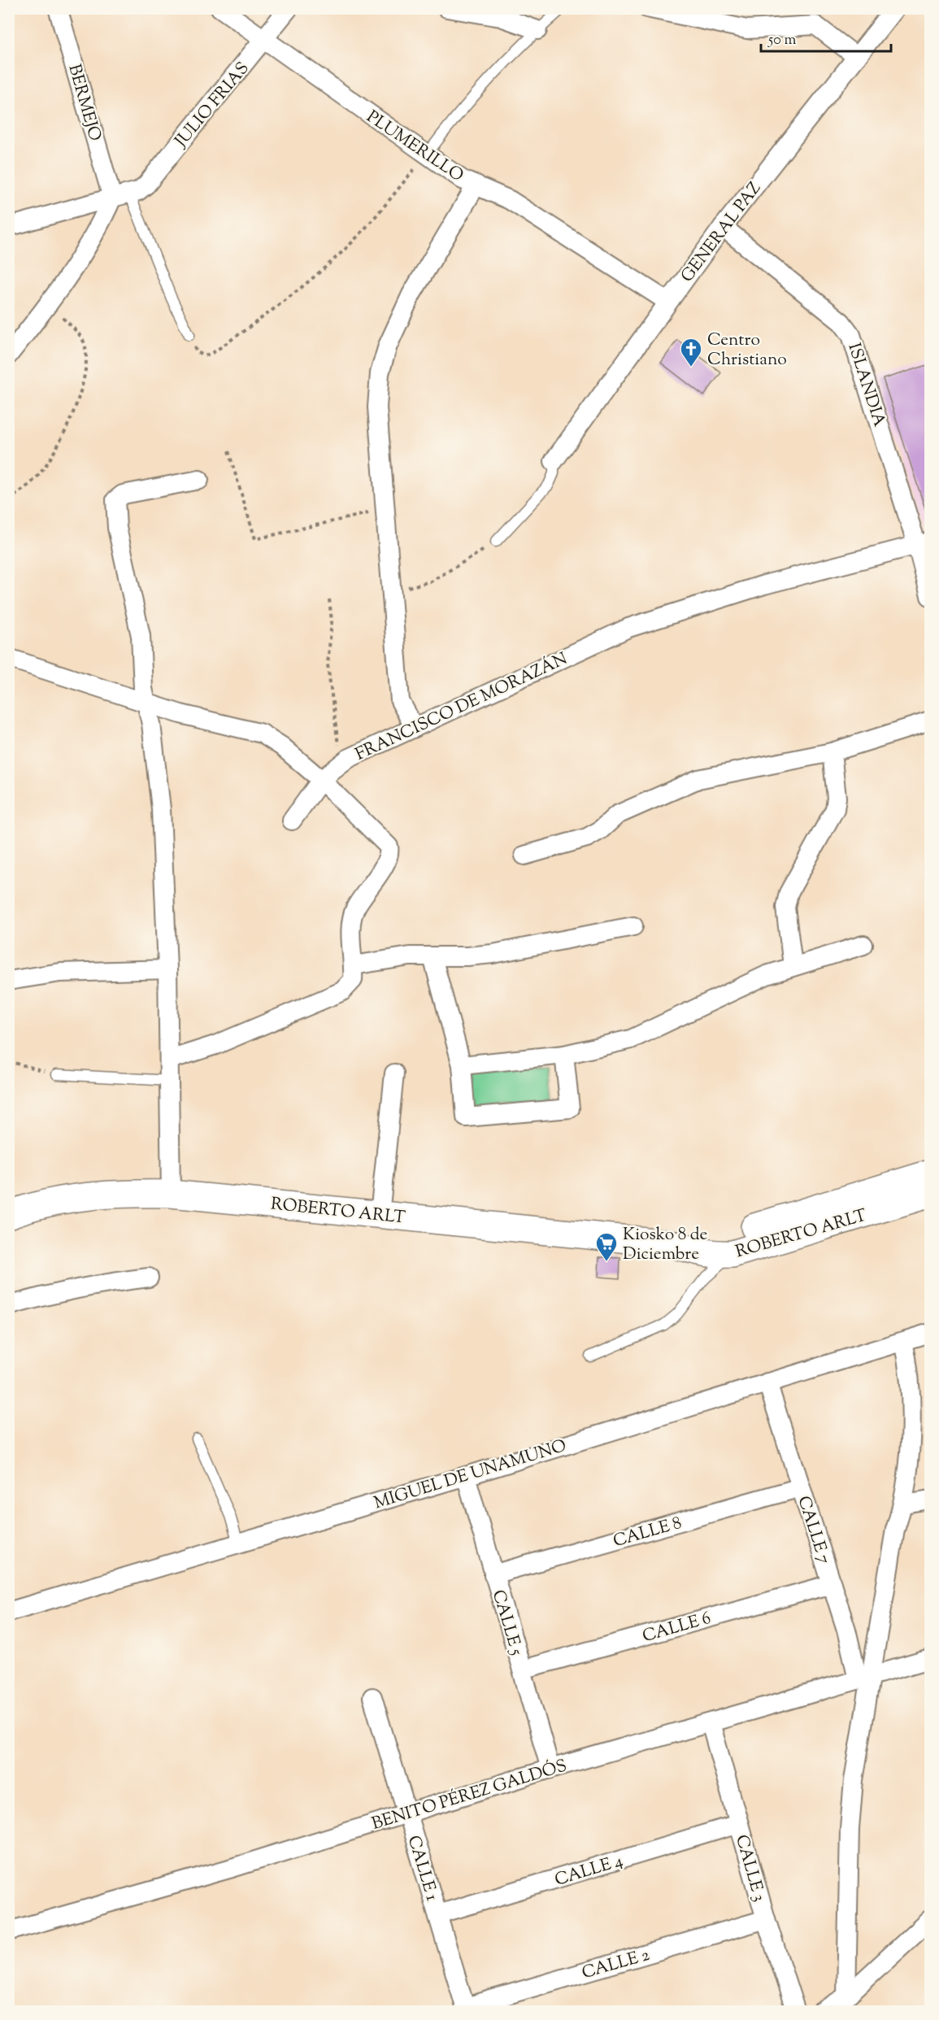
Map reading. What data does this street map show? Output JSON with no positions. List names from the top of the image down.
{
  "streets": {
    "street": [
      "BERMEJO",
      "JULIO FRIAS",
      "PLUMERILLO",
      "GENERAL PAZ",
      "ISLANDIA",
      "FRANCISCO DE MORAZÁN",
      "ROBERTO ARLT",
      "MIGUEL DE UNAMUNO",
      "CALLE 7",
      "CALLE 8",
      "CALLE 5",
      "CALLE 6",
      "BENITO PÉREZ GALDÓS",
      "CALLE 1",
      "CALLE 3",
      "CALLE 4",
      "CALLE 2"
    ]
  },
  "crossings": [
    ["BERMEJO", "JULIO FRIAS"],
    ["JULIO FRIAS", "PLUMERILLO"],
    ["PLUMERILLO", "GENERAL PAZ"],
    ["GENERAL PAZ", "ISLANDIA"],
    ["ISLANDIA", "FRANCISCO DE MORAZÁN"],
    ["MIGUEL DE UNAMUNO", "CALLE 7"],
    ["MIGUEL DE UNAMUNO", "CALLE 5"],
    ["CALLE 7", "CALLE 8"],
    ["CALLE 7", "CALLE 6"],
    ["CALLE 7", "BENITO PÉREZ GALDÓS"],
    ["CALLE 8", "CALLE 5"],
    ["CALLE 5", "CALLE 6"],
    ["CALLE 5", "BENITO PÉREZ GALDÓS"],
    ["BENITO PÉREZ GALDÓS", "CALLE 1"],
    ["BENITO PÉREZ GALDÓS", "CALLE 3"],
    ["CALLE 1", "CALLE 4"],
    ["CALLE 1", "CALLE 2"],
    ["CALLE 3", "CALLE 4"],
    ["CALLE 3", "CALLE 2"]
  ],
  "places": {
    "church": ["Centro Christiano"],
    "supermarket": ["Kiosko 8 de Diciembre"]
  },
  "scale_bar": "50 m"
}
